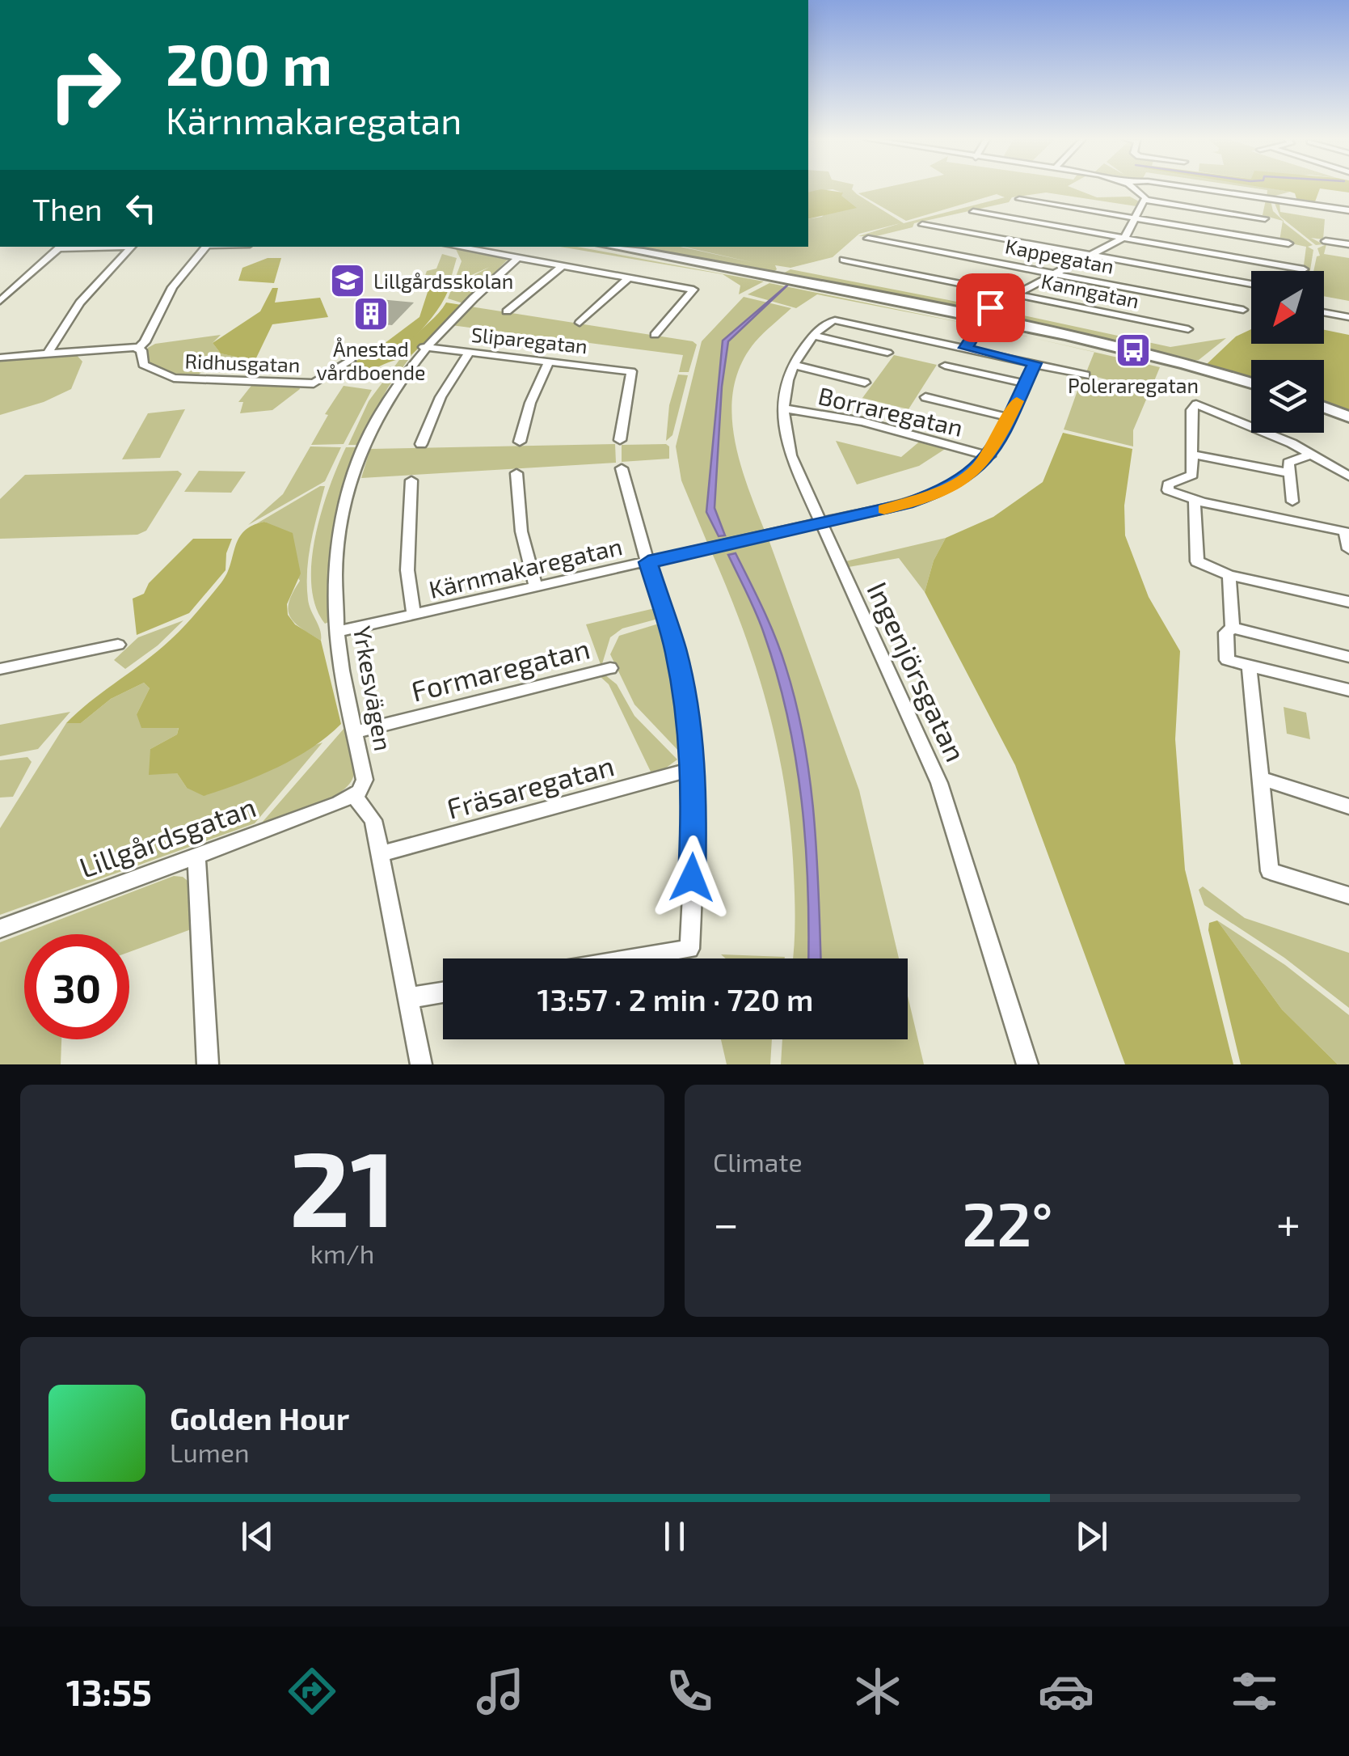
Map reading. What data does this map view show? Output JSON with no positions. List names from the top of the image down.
{
  "streets": {
    "street": [
      "Kappegatan",
      "Kanngatan",
      "Sliparegatan",
      "Ridhusgatan",
      "Borraregatan",
      "Kärnmakaregatan",
      "Formaregatan",
      "Ingenjörsgatan",
      "Yrkesvägen",
      "Fräsaregatan",
      "Lillgårdsgatan"
    ]
  },
  "crossings": [
    ["Sliparegatan", "Yrkesvägen"],
    ["Borraregatan", "Kärnmakaregatan"],
    ["Borraregatan", "Ingenjörsgatan"],
    ["Kärnmakaregatan", "Ingenjörsgatan"],
    ["Kärnmakaregatan", "Yrkesvägen"],
    ["Formaregatan", "Yrkesvägen"],
    ["Yrkesvägen", "Lillgårdsgatan"]
  ],
  "places": {
    "school or university": ["Lillgårdsskolan"],
    "building": ["Ånestad vårdboende"],
    "bus stop": ["Poleraregatan"]
  },
  "north": "bottom left",
  "page": {
    "turn": ["200 m", "Kärnmakaregatan"],
    "then": "Then",
    "limit": "30",
    "trip": "13:57 · 2 min · 720 m",
    "tile": [
      ["21", "km/h"],
      "Climate"
    ],
    "heat": ["−", "22°", "+"],
    "song": ["Golden Hour", "Lumen"],
    "tabs": "13:55"
  }
}
